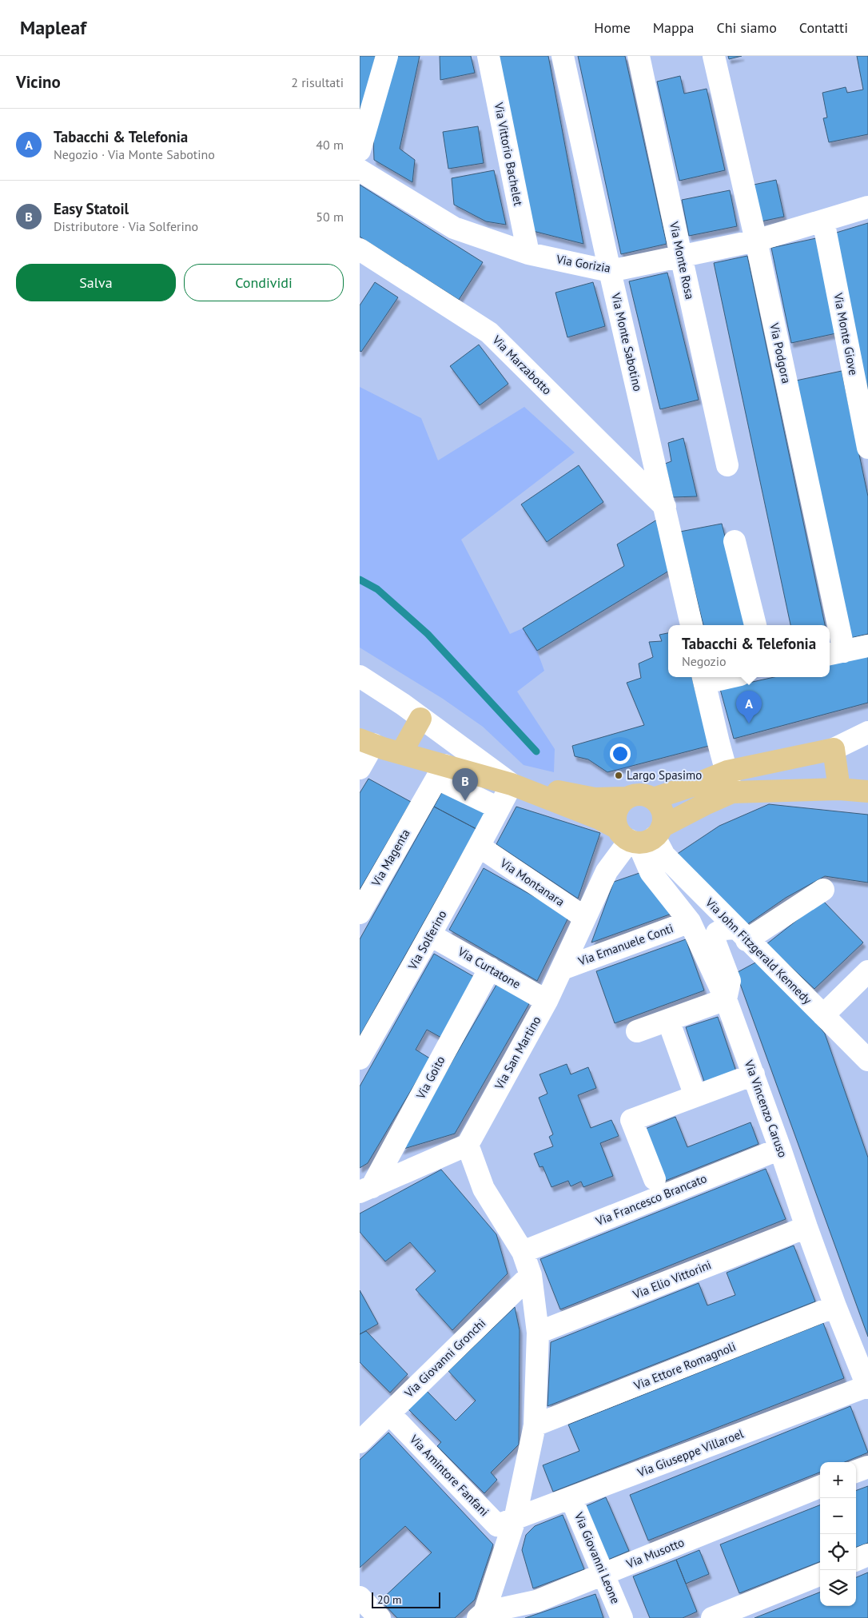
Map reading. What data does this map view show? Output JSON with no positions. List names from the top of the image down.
{
  "streets": {
    "street": [
      "Via Vittorio Bachelet",
      "Via Monte Rosa",
      "Via Gorizia",
      "Via Monte Giove",
      "Via Monte Sabotino",
      "Via Podgora",
      "Via Marzabotto",
      "Via Magenta",
      "Via Montanara",
      "Via Solferino",
      "Via Emanuele Conti",
      "Via John Fitzgerald Kennedy",
      "Via Curtatone",
      "Via San Martino",
      "Via Goito",
      "Via Vincenzo Caruso",
      "Via Francesco Brancato",
      "Via Elio Vittorini",
      "Via Giovanni Gronchi",
      "Via Ettore Romagnoli",
      "Via Giuseppe Villaroel",
      "Via Amintore Fanfani",
      "Via Musotto",
      "Via Giovanni Leone"
    ]
  },
  "crossings": [
    ["Via Vittorio Bachelet", "Via Gorizia"],
    ["Via Monte Rosa", "Via Gorizia"],
    ["Via Gorizia", "Via Monte Giove"],
    ["Via Gorizia", "Via Monte Sabotino"],
    ["Via Gorizia", "Via Podgora"],
    ["Via Monte Sabotino", "Via Marzabotto"],
    ["Via Montanara", "Via Solferino"],
    ["Via Montanara", "Via San Martino"],
    ["Via Solferino", "Via Curtatone"],
    ["Via Emanuele Conti", "Via San Martino"],
    ["Via Emanuele Conti", "Via Vincenzo Caruso"],
    ["Via John Fitzgerald Kennedy", "Via San Martino"],
    ["Via John Fitzgerald Kennedy", "Via Vincenzo Caruso"],
    ["Via Curtatone", "Via San Martino"],
    ["Via Curtatone", "Via Goito"],
    ["Via San Martino", "Via Vincenzo Caruso"],
    ["Via Vincenzo Caruso", "Via Francesco Brancato"],
    ["Via Vincenzo Caruso", "Via Elio Vittorini"],
    ["Via Vincenzo Caruso", "Via Ettore Romagnoli"],
    ["Via Vincenzo Caruso", "Via Giuseppe Villaroel"],
    ["Via Giovanni Gronchi", "Via Amintore Fanfani"],
    ["Via Giuseppe Villaroel", "Via Amintore Fanfani"],
    ["Via Giuseppe Villaroel", "Via Giovanni Leone"],
    ["Via Musotto", "Via Giovanni Leone"]
  ],
  "places": ["Largo Spasimo"],
  "scale_bar": "20 m",
  "page": {
    "header": "Mapleaf",
    "nav": [
      "Home",
      "Mappa",
      "Chi siamo",
      "Contatti"
    ],
    "heading": ["Vicino", "2 risultati"],
    "list": [
      {
        "mark": "A",
        "name": "Tabacchi & Telefonia",
        "note": "Negozio · Via Monte Sabotino",
        "value": "40 m"
      },
      {
        "mark": "B",
        "name": "Easy Statoil",
        "note": "Distributore · Via Solferino",
        "value": "50 m"
      }
    ],
    "buttons": ["Salva", "Condividi"],
    "popup": ["Tabacchi & Telefonia", "Negozio"],
    "pins": ["A", "B"],
    "map_buttons": ["+", "−"],
    "scale": "20 m"
  }
}
